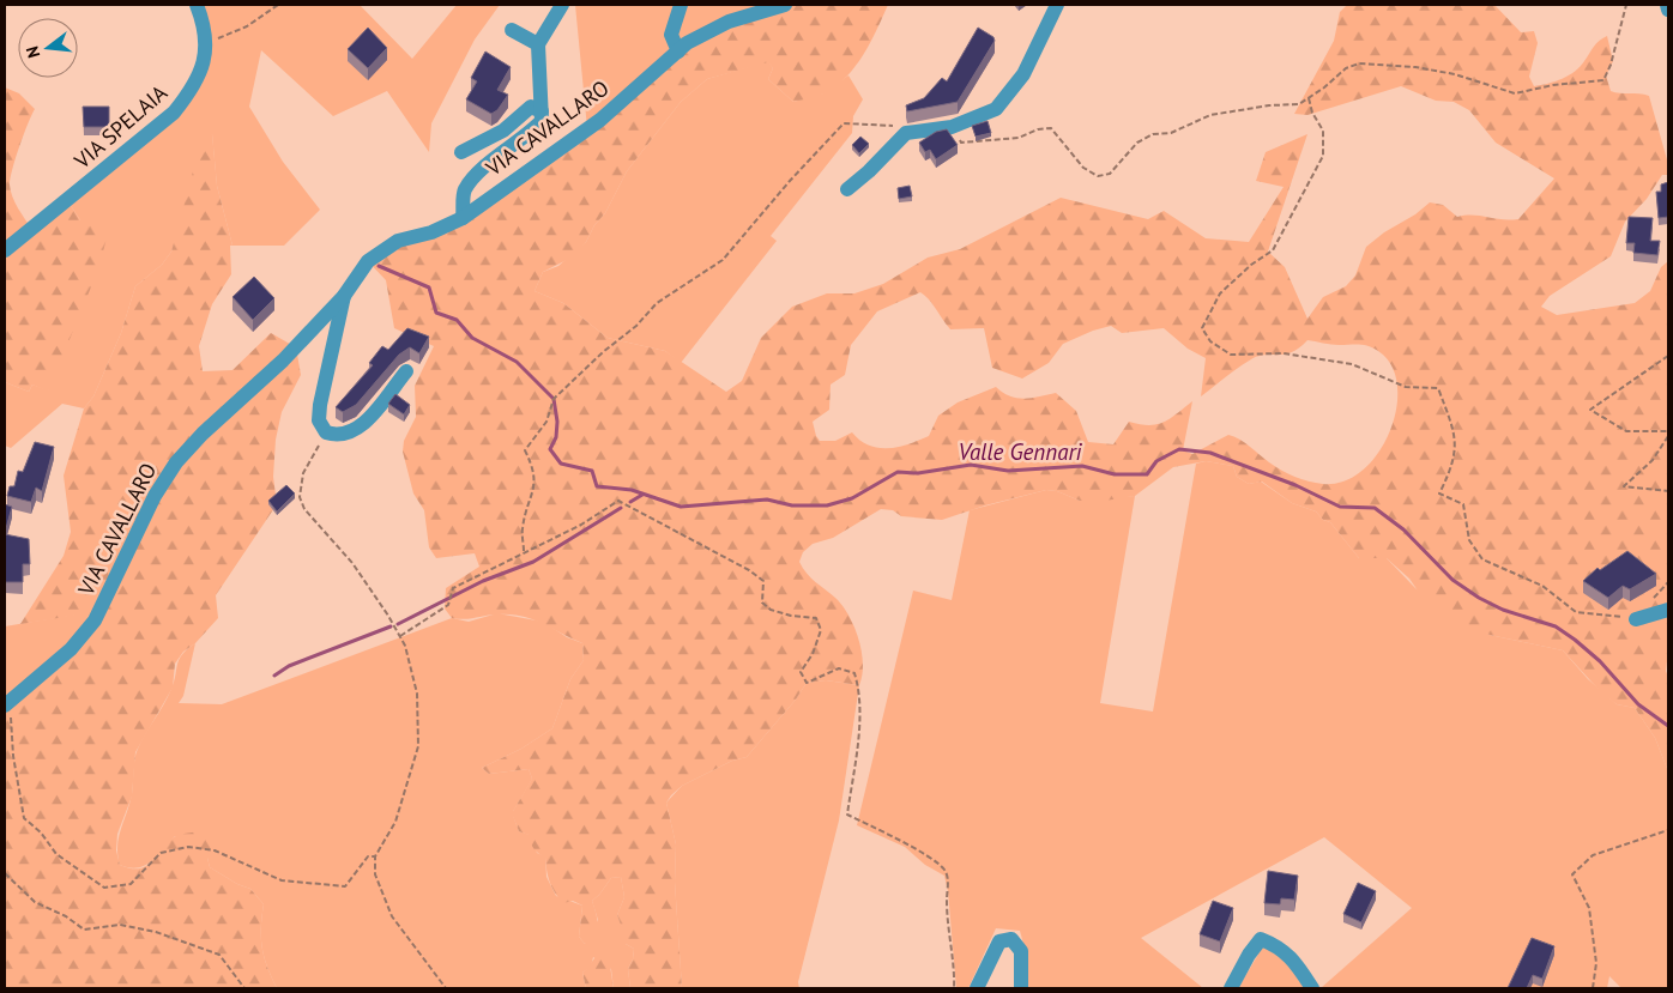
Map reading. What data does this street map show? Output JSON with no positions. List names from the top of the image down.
{
  "streets": {
    "street": ["VIA SPELAIA", "VIA CAVALLARO"]
  },
  "water": ["Valle Gennari"],
  "north": "left"
}
